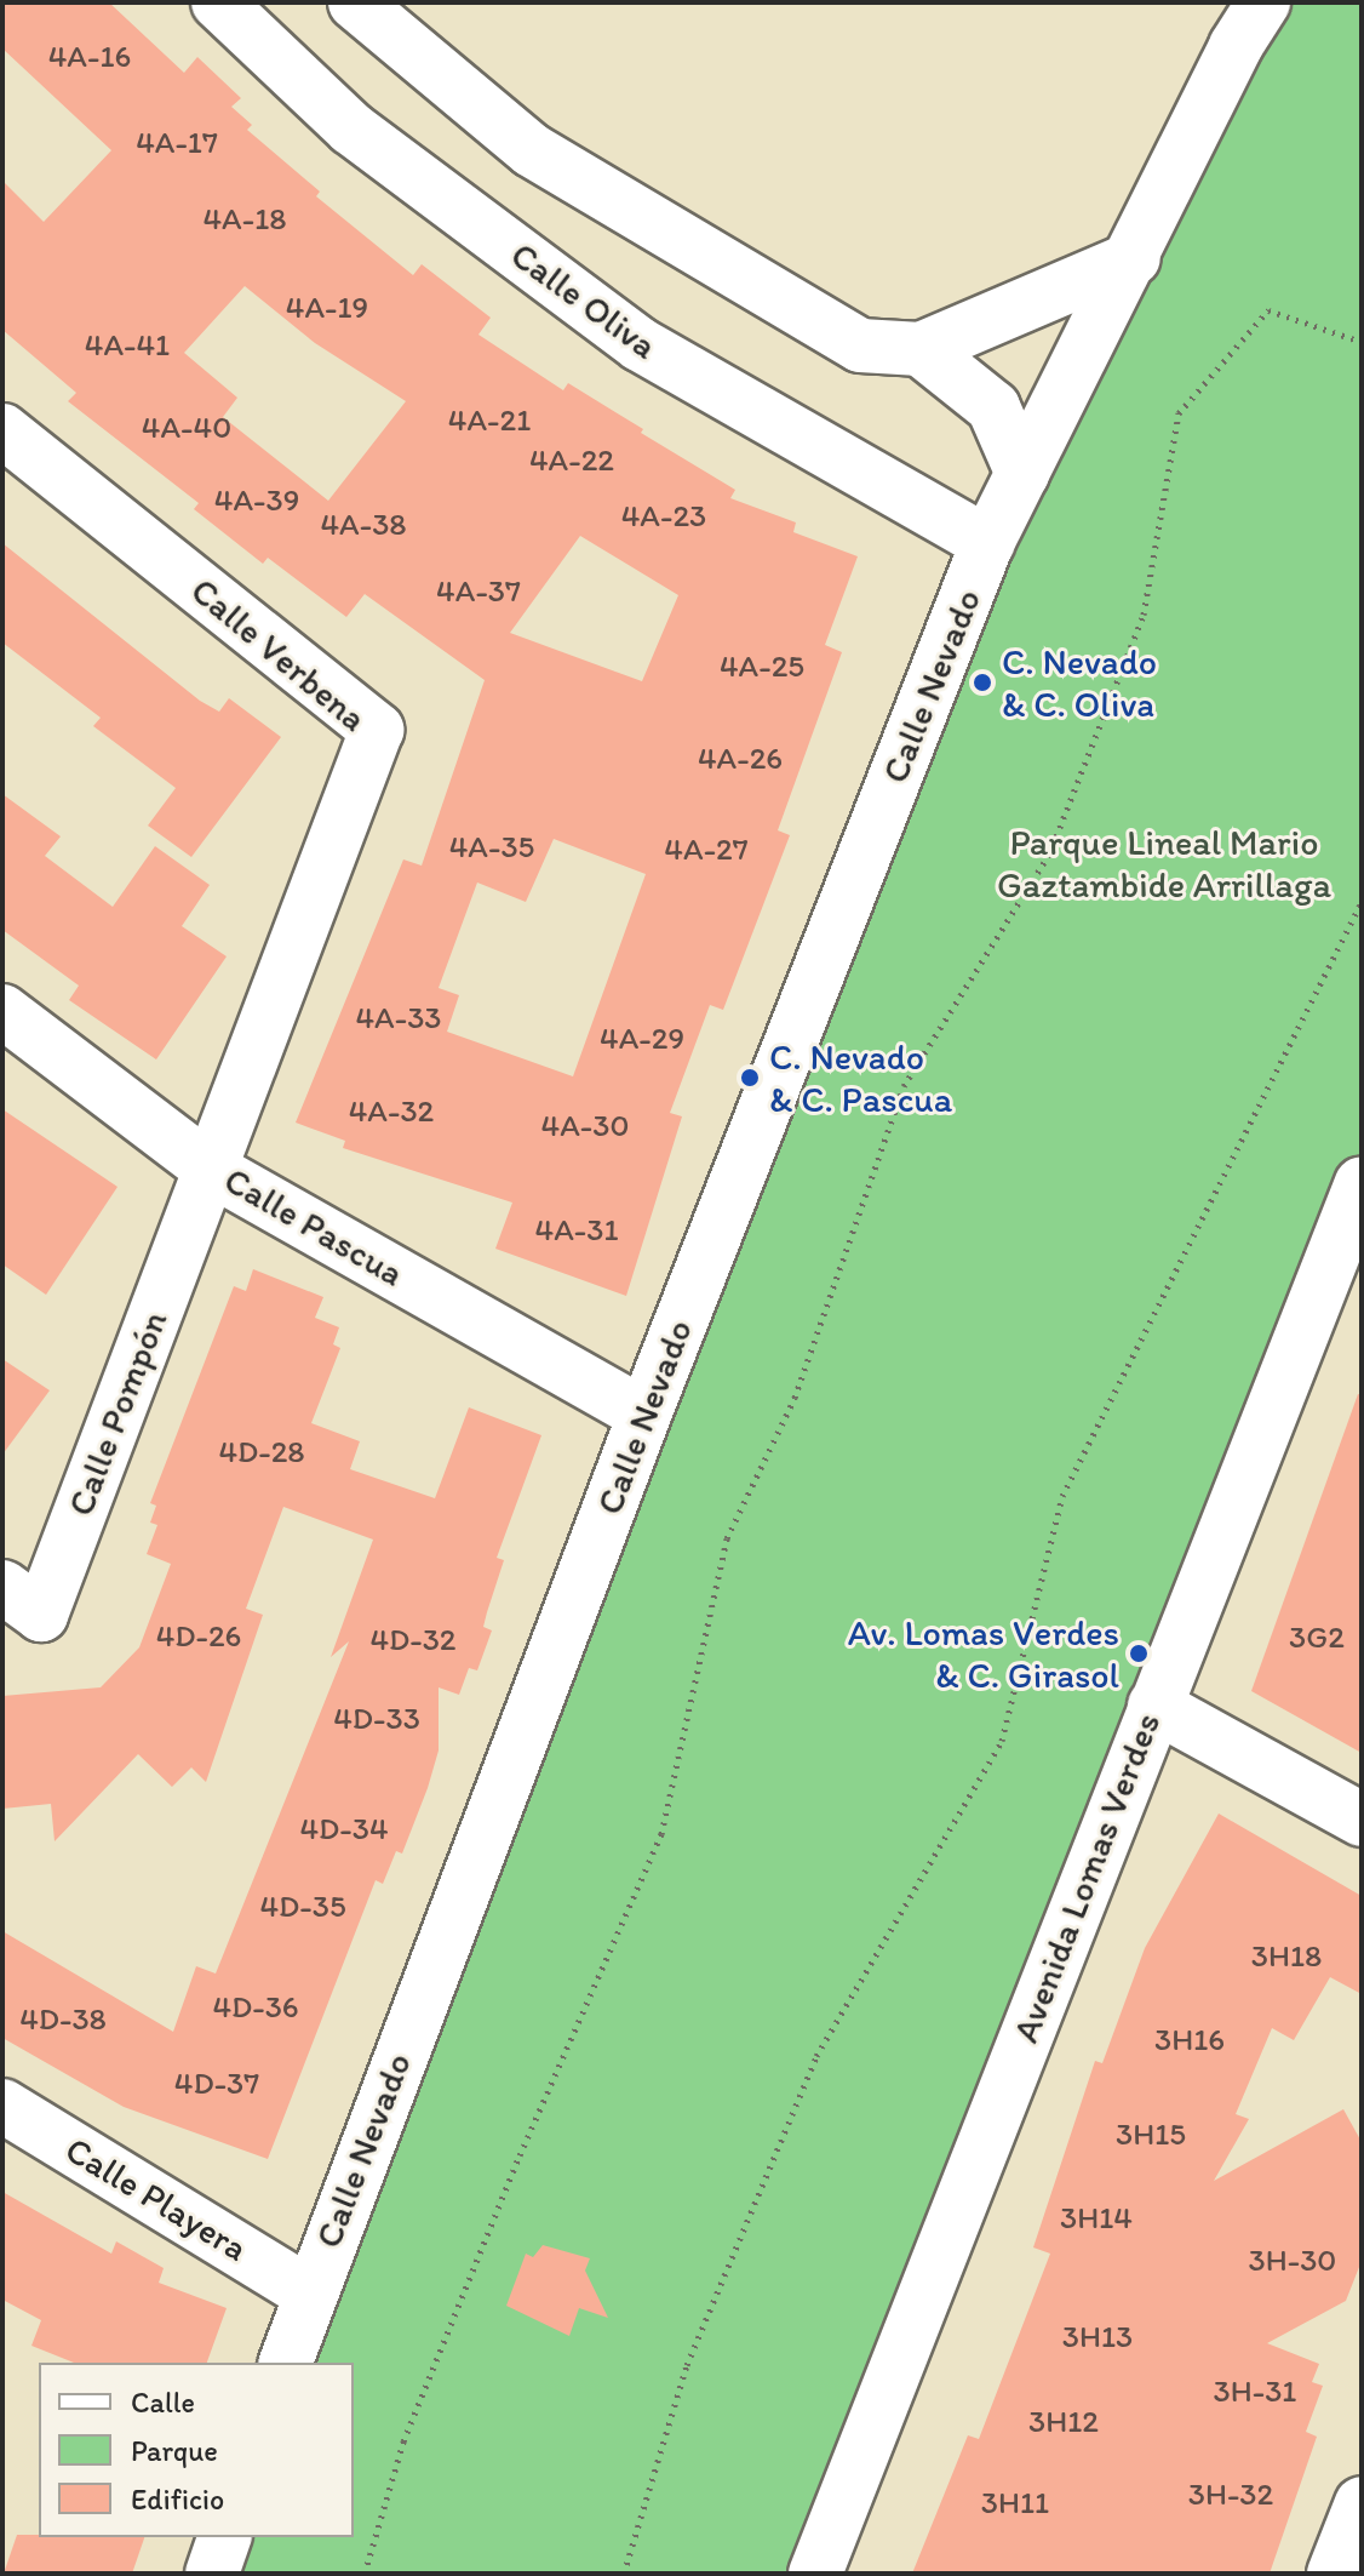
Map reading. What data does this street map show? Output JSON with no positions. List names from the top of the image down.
{
  "streets": {
    "street": [
      "Calle Oliva",
      "Calle Verbena",
      "Calle Nevado",
      "Calle Pascua",
      "Calle Pompón",
      "Avenida Lomas Verdes",
      "Calle Playera"
    ]
  },
  "crossings": [
    ["Calle Oliva", "Calle Nevado"],
    ["Calle Verbena", "Calle Pascua"],
    ["Calle Verbena", "Calle Pompón"],
    ["Calle Nevado", "Calle Pascua"],
    ["Calle Nevado", "Calle Playera"],
    ["Calle Pascua", "Calle Pompón"]
  ],
  "parks": ["Parque Lineal Mario Gaztambide Arrillaga"],
  "places": ["C. Nevado & C. Oliva", "C. Nevado & C. Pascua", "Av. Lomas Verdes & C. Girasol"],
  "house_numbers": [
    "4A-16",
    "4A-17",
    "4A-18",
    "4A-19",
    "4A-41",
    "4A-21",
    "4A-40",
    "4A-22",
    "4A-39",
    "4A-23",
    "4A-38",
    "4A-37",
    "4A-25",
    "4A-26",
    "4A-35",
    "4A-27",
    "4A-33",
    "4A-29",
    "4A-32",
    "4A-30",
    "4A-31",
    "4D-28",
    "4D-26",
    "3G2",
    "4D-32",
    "4D-33",
    "4D-34",
    "4D-35",
    "3H18",
    "4D-36",
    "4D-38",
    "3H16",
    "4D-37",
    "3H15",
    "3H14",
    "3H-30",
    "3H13",
    "3H-31",
    "3H12",
    "3H-32",
    "3H11"
  ],
  "legend": ["Calle", "Parque", "Edificio"]
}
